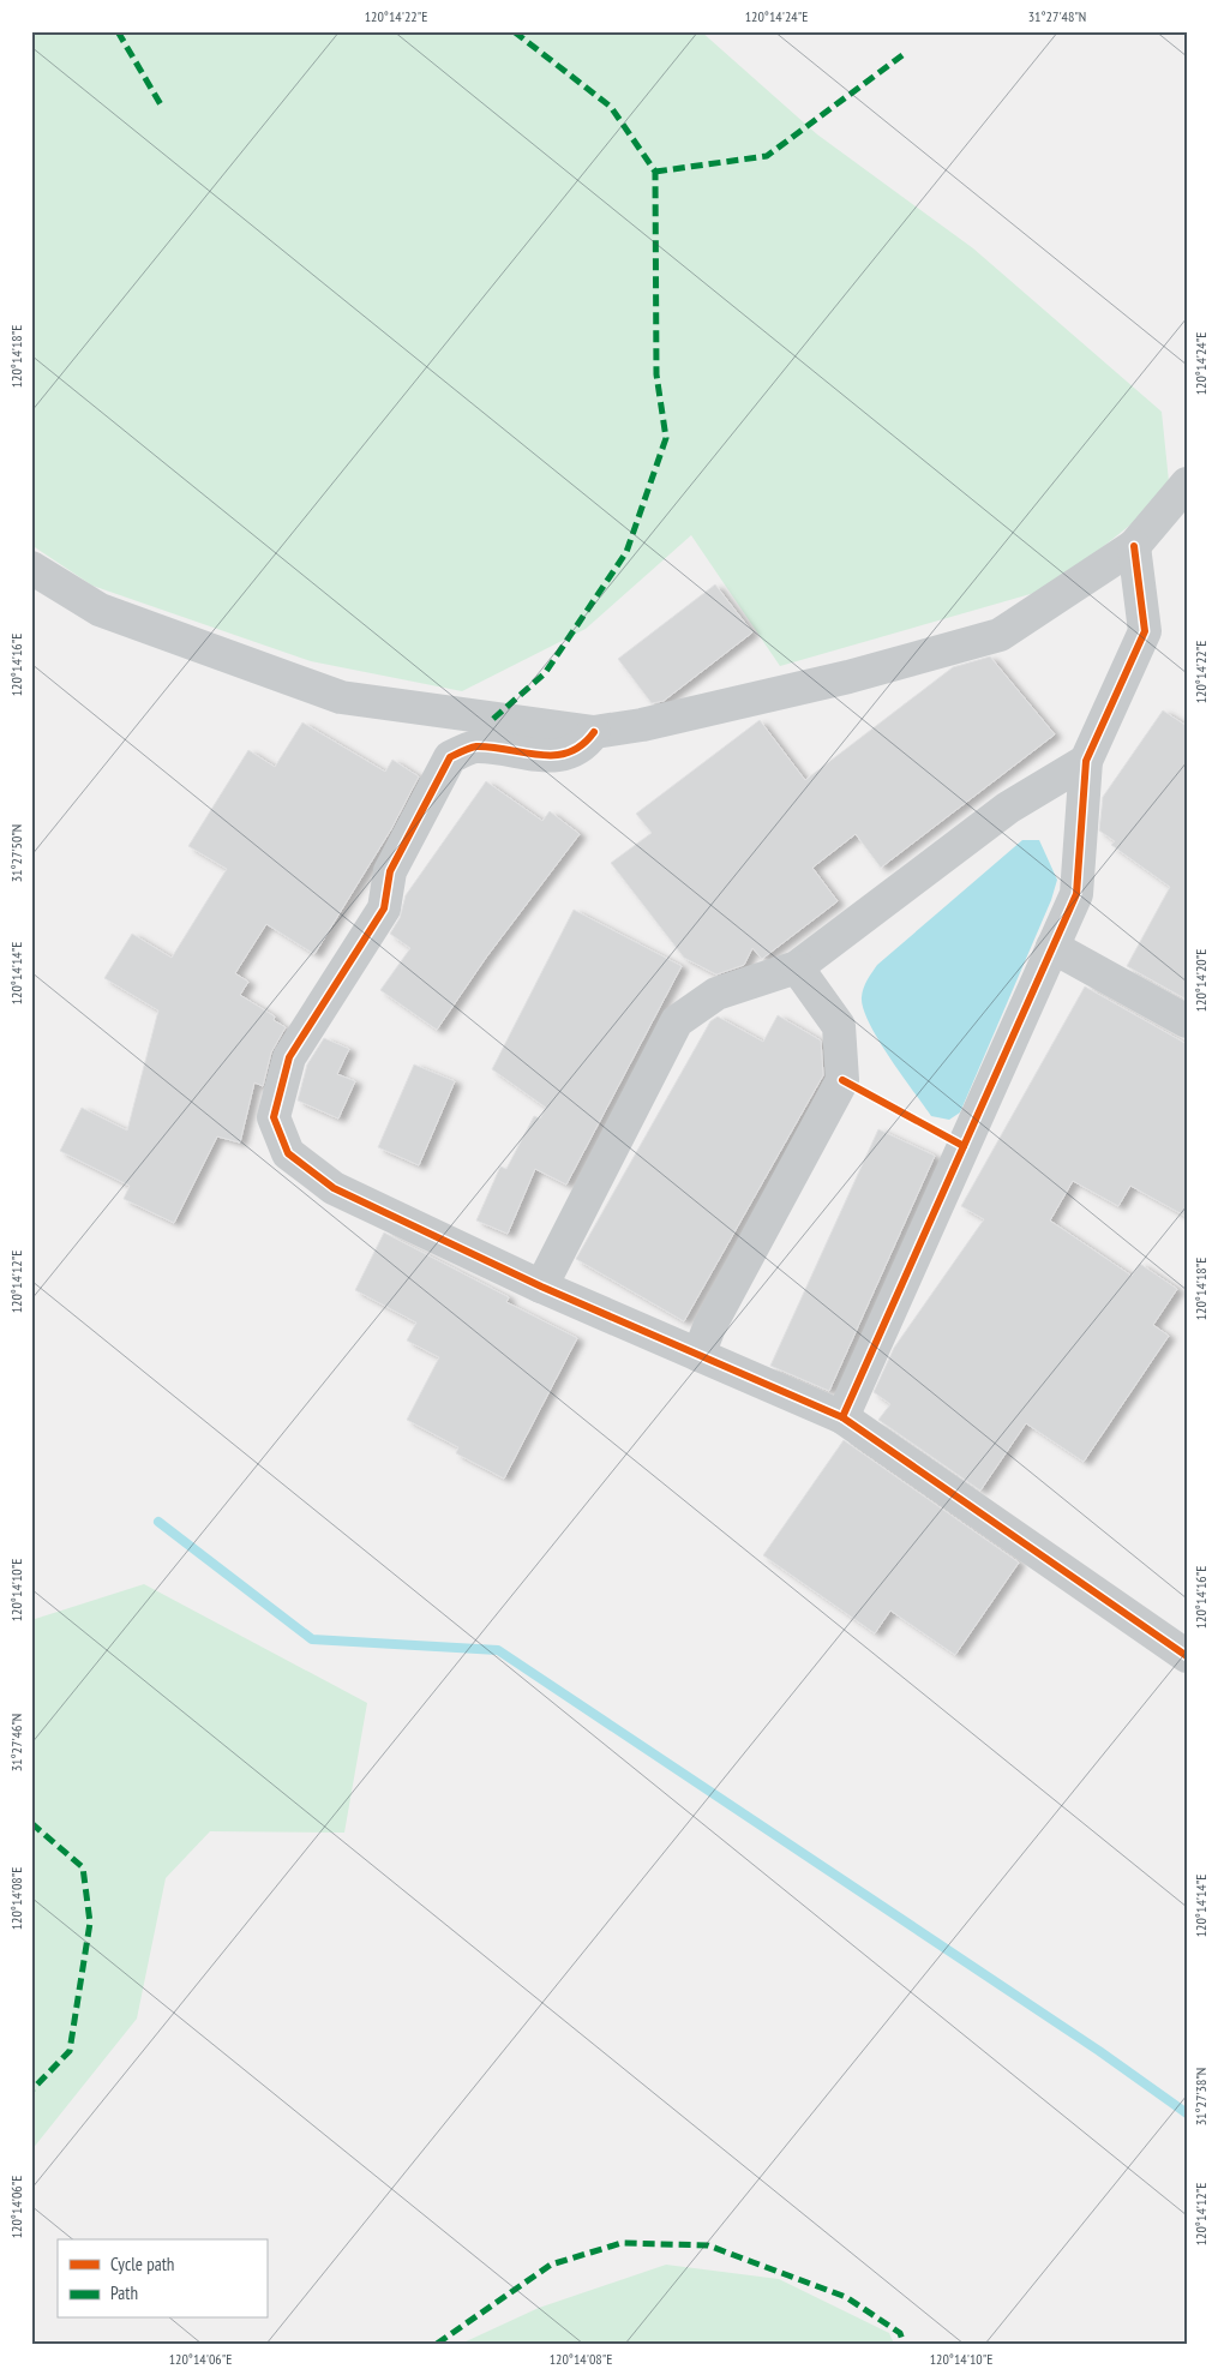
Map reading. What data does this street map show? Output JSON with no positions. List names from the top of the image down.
{
  "legend": ["Cycle path", "Path"],
  "coordinates": [
    "120°14'22\"E",
    "120°14'24\"E",
    "31°27'48\"N",
    "120°14'18\"E",
    "120°14'16\"E",
    "31°27'50\"N",
    "120°14'14\"E",
    "120°14'20\"E",
    "120°14'12\"E",
    "120°14'10\"E",
    "31°27'46\"N",
    "120°14'08\"E",
    "31°27'38\"N",
    "120°14'06\"E"
  ]
}
